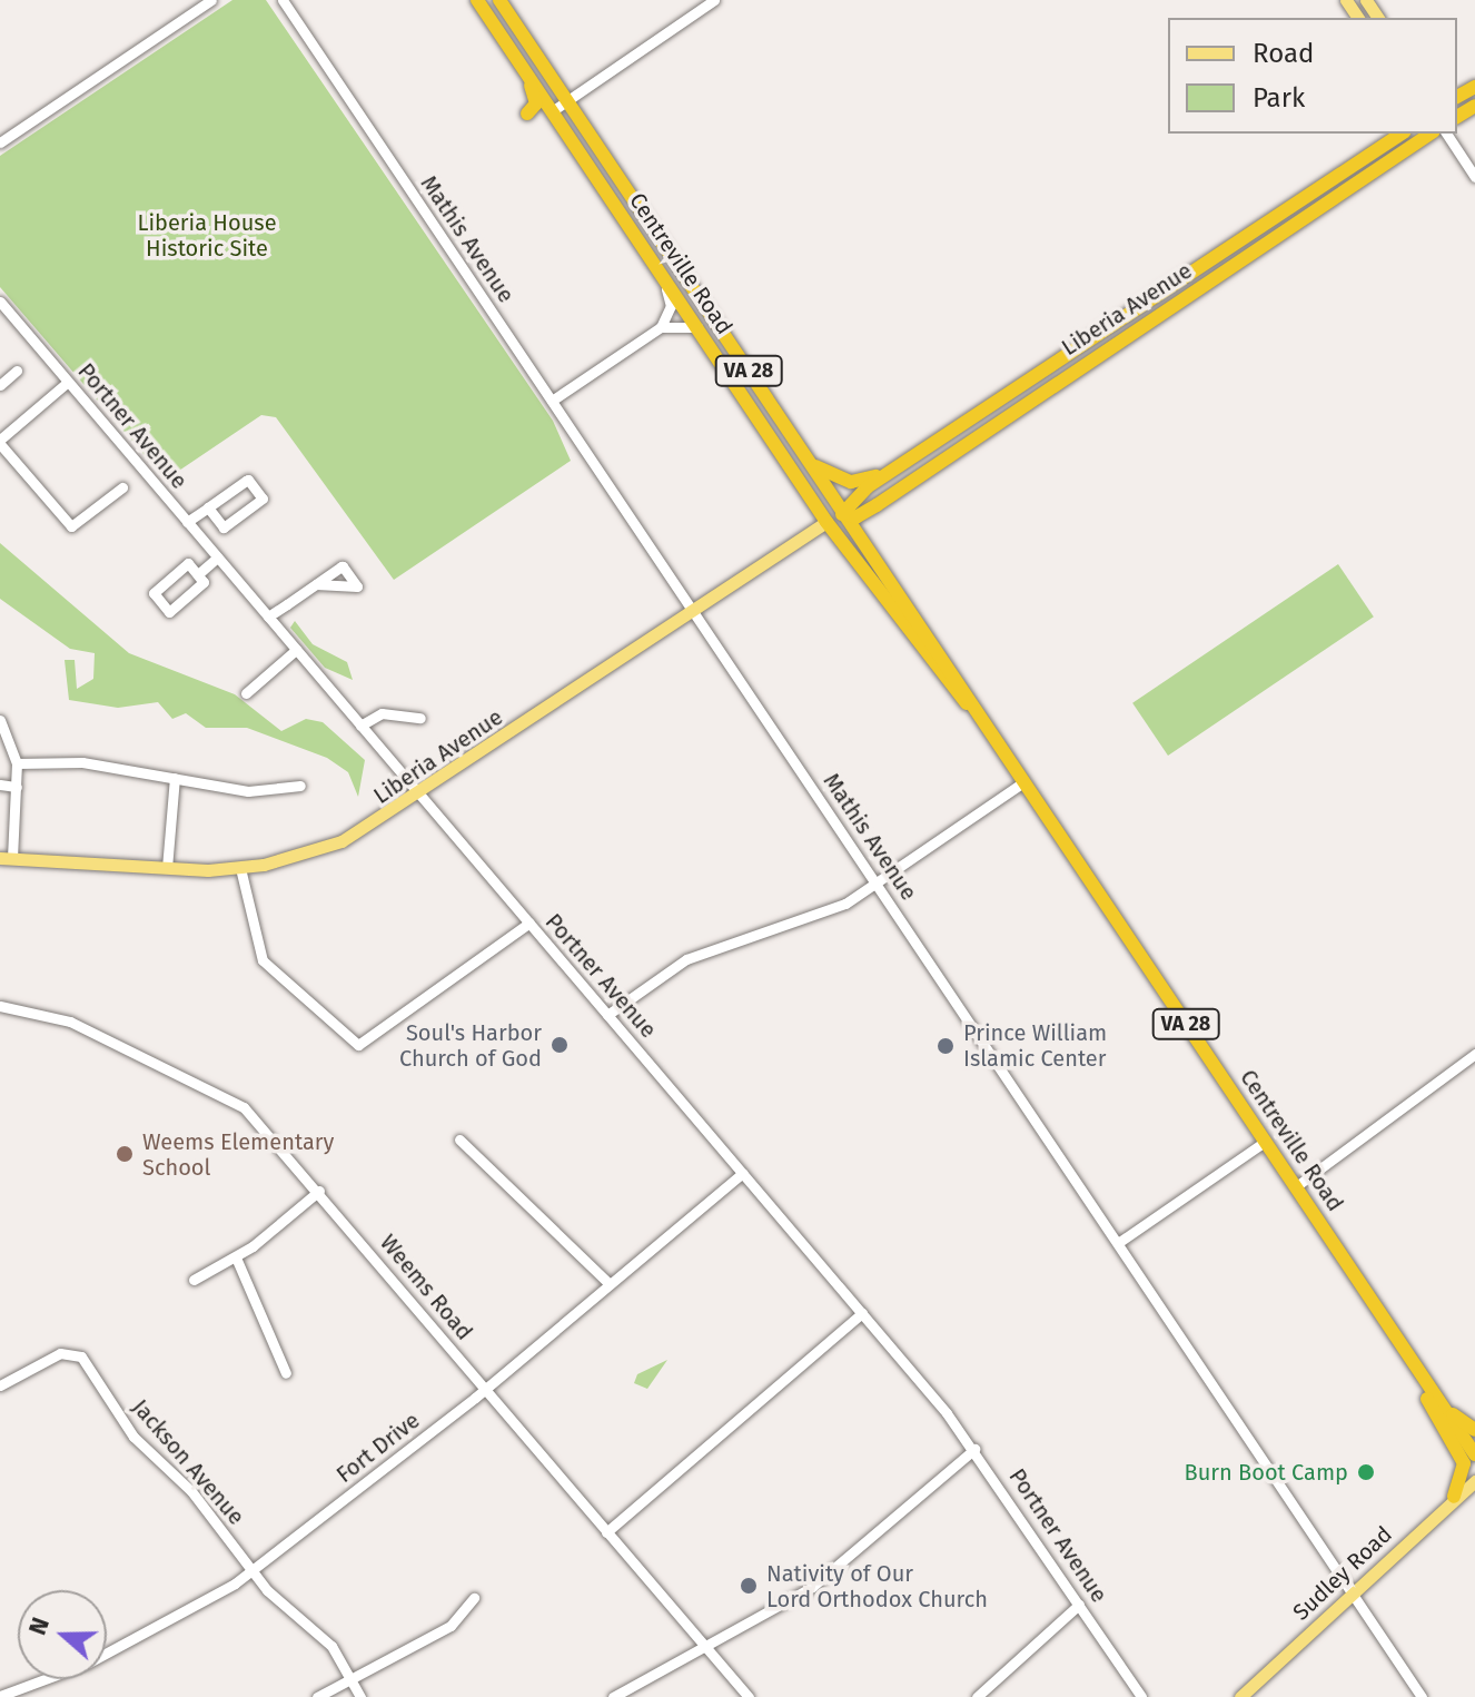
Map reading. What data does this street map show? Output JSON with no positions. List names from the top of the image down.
{
  "streets": {
    "highway": ["Centreville Road", "Liberia Avenue", "VA 28"],
    "main road": ["Sudley Road"],
    "street": [
      "Mathis Avenue",
      "Portner Avenue",
      "Weems Road",
      "Fort Drive",
      "Jackson Avenue"
    ]
  },
  "crossings": [
    ["Mathis Avenue", "Liberia Avenue"],
    ["Mathis Avenue", "Sudley Road"],
    ["Centreville Road", "Liberia Avenue"],
    ["Liberia Avenue", "Portner Avenue"],
    ["Portner Avenue", "Fort Drive"],
    ["Weems Road", "Fort Drive"],
    ["Fort Drive", "Jackson Avenue"]
  ],
  "parks": ["Liberia House Historic Site"],
  "places": [
    "Soul's Harbor Church of God",
    "Prince William Islamic Center",
    "Weems Elementary School",
    "Burn Boot Camp",
    "Nativity of Our Lord Orthodox Church"
  ],
  "legend": ["Road", "Park"],
  "north": "left"
}
